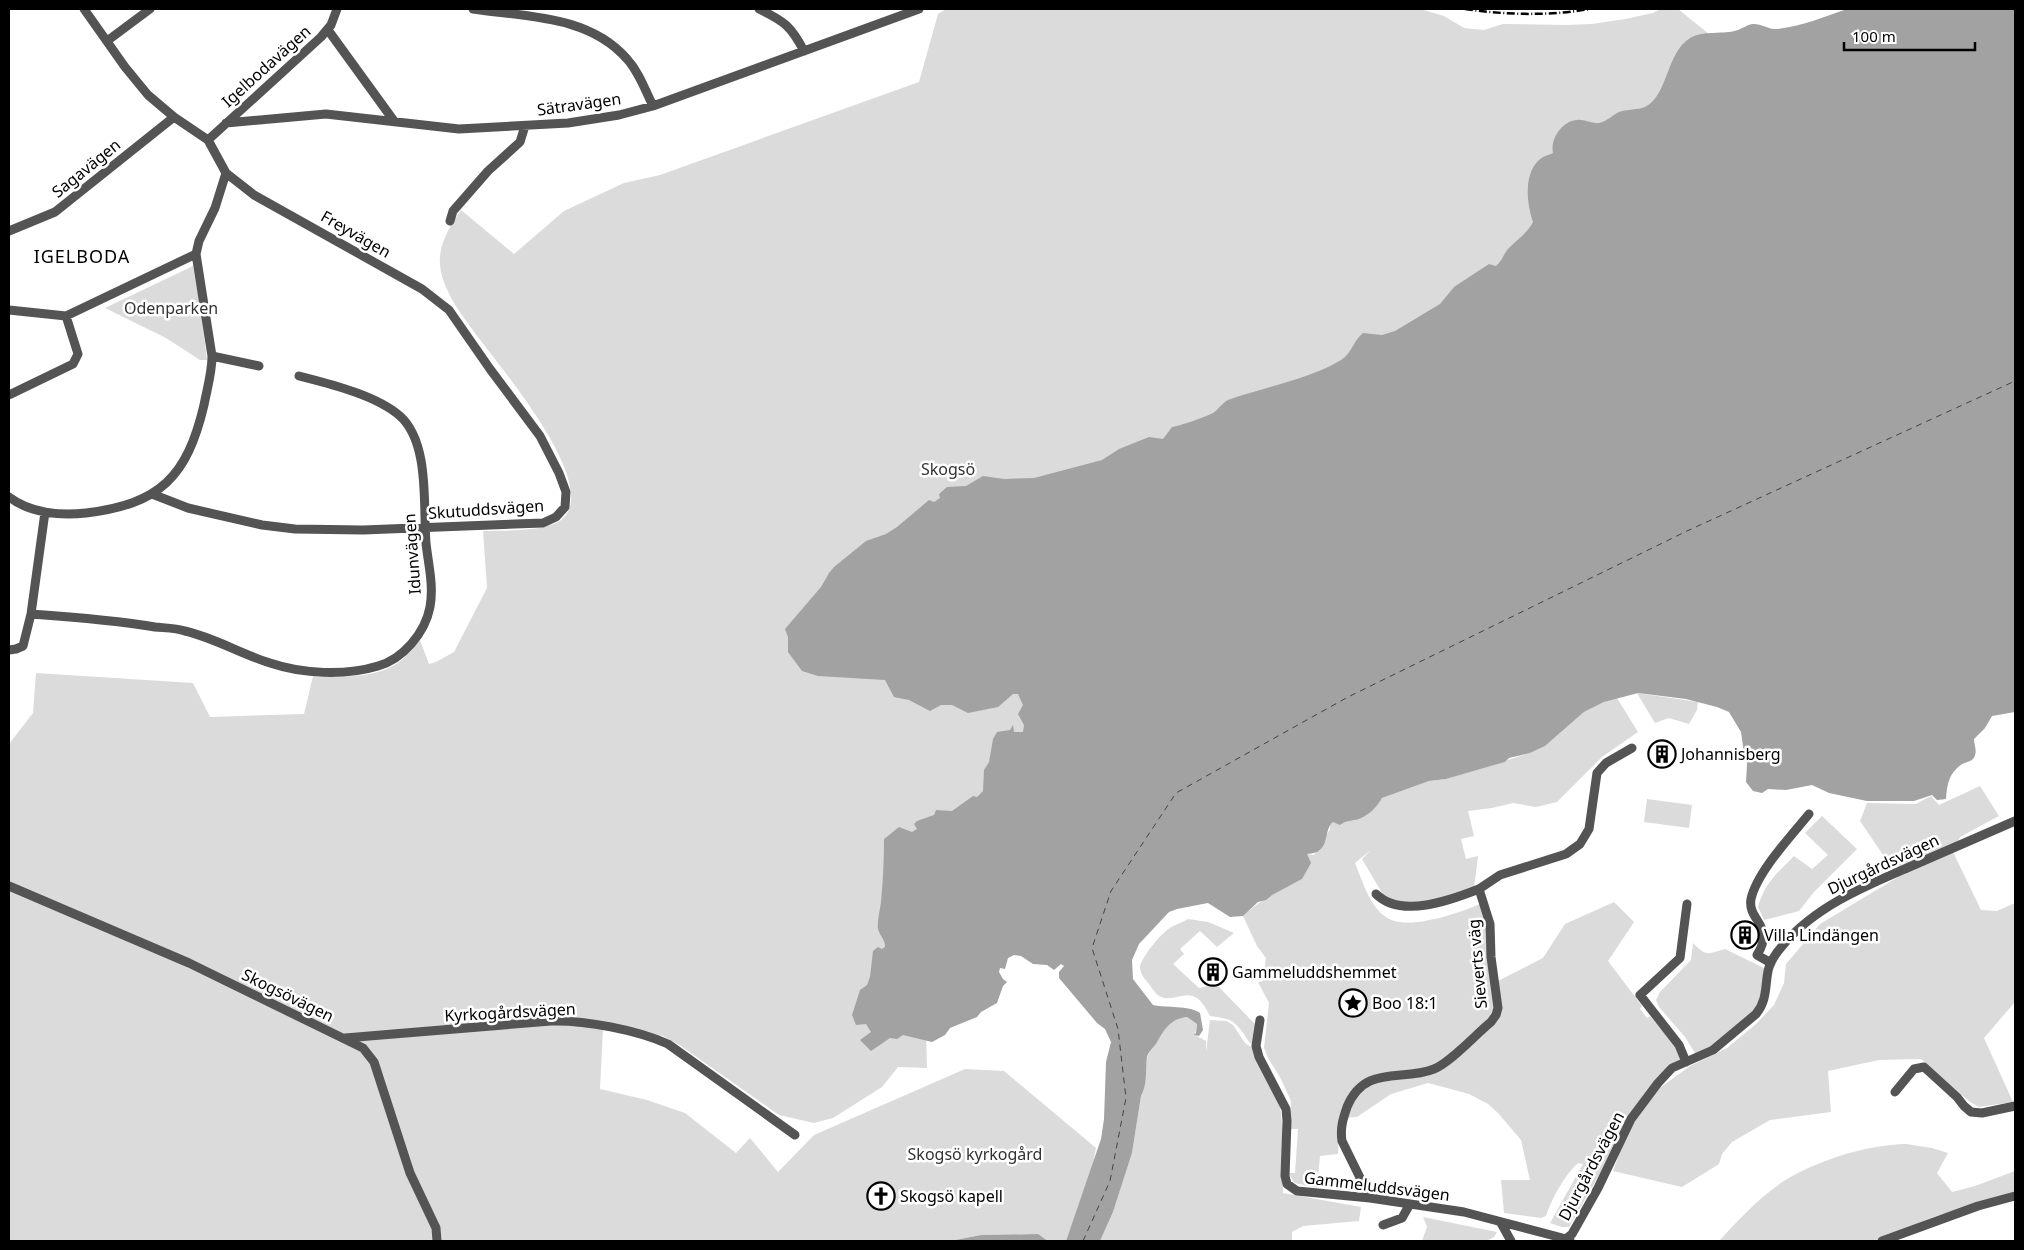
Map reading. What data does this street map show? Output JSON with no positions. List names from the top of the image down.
{
  "streets": {
    "street": [
      "Igelbodavägen",
      "Sätravägen",
      "Sagavägen",
      "Freyvägen",
      "Skutuddsvägen",
      "Idunvägen",
      "Djurgårdsvägen",
      "Sieverts väg",
      "Skogsövägen",
      "Kyrkogårdsvägen",
      "Gammeluddsvägen"
    ]
  },
  "crossings": [
    ["Igelbodavägen", "Sätravägen"],
    ["Igelbodavägen", "Freyvägen"],
    ["Sagavägen", "Freyvägen"],
    ["Freyvägen", "Skutuddsvägen"],
    ["Skutuddsvägen", "Idunvägen"],
    ["Djurgårdsvägen", "Gammeluddsvägen"],
    ["Sieverts väg", "Gammeluddsvägen"],
    ["Skogsövägen", "Kyrkogårdsvägen"]
  ],
  "districts": ["IGELBODA"],
  "parks": ["Odenparken", "Skogsö", "Skogsö kyrkogård"],
  "places": {
    "building": ["Johannisberg", "Villa Lindängen", "Gammeluddshemmet"],
    "place": ["Boo 18:1"],
    "church": ["Skogsö kapell"]
  },
  "scale_bar": "100 m"
}
